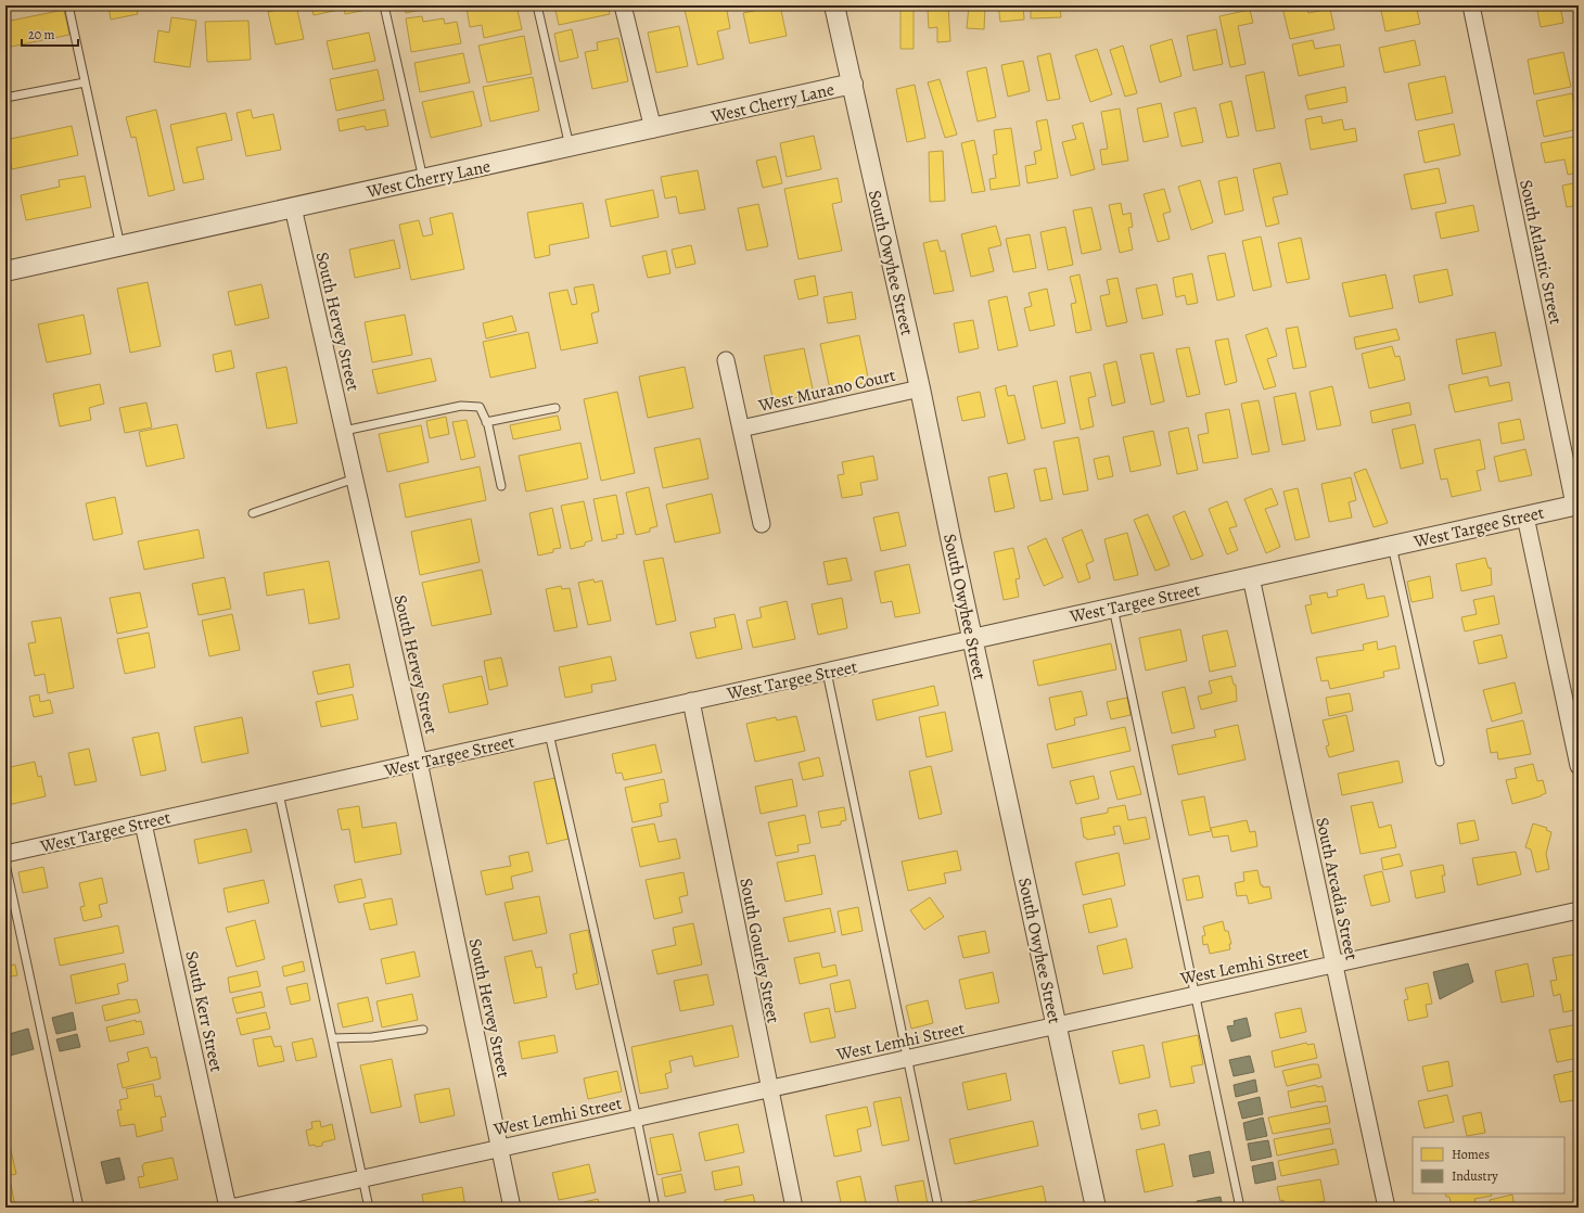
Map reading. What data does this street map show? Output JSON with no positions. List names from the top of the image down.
{
  "streets": {
    "street": [
      "West Cherry Lane",
      "South Atlantic Street",
      "South Owyhee Street",
      "South Hervey Street",
      "West Murano Court",
      "West Targee Street",
      "South Arcadia Street",
      "South Gourley Street",
      "West Lemhi Street",
      "South Kerr Street"
    ]
  },
  "crossings": [
    ["West Cherry Lane", "South Owyhee Street"],
    ["West Cherry Lane", "South Hervey Street"],
    ["South Atlantic Street", "West Targee Street"],
    ["South Owyhee Street", "West Murano Court"],
    ["South Owyhee Street", "West Targee Street"],
    ["South Owyhee Street", "West Lemhi Street"],
    ["South Hervey Street", "West Targee Street"],
    ["South Hervey Street", "West Lemhi Street"],
    ["West Targee Street", "South Arcadia Street"],
    ["West Targee Street", "South Gourley Street"],
    ["West Targee Street", "South Kerr Street"],
    ["South Arcadia Street", "West Lemhi Street"],
    ["South Gourley Street", "West Lemhi Street"]
  ],
  "legend": ["Homes", "Industry"],
  "scale_bar": "20 m"
}
